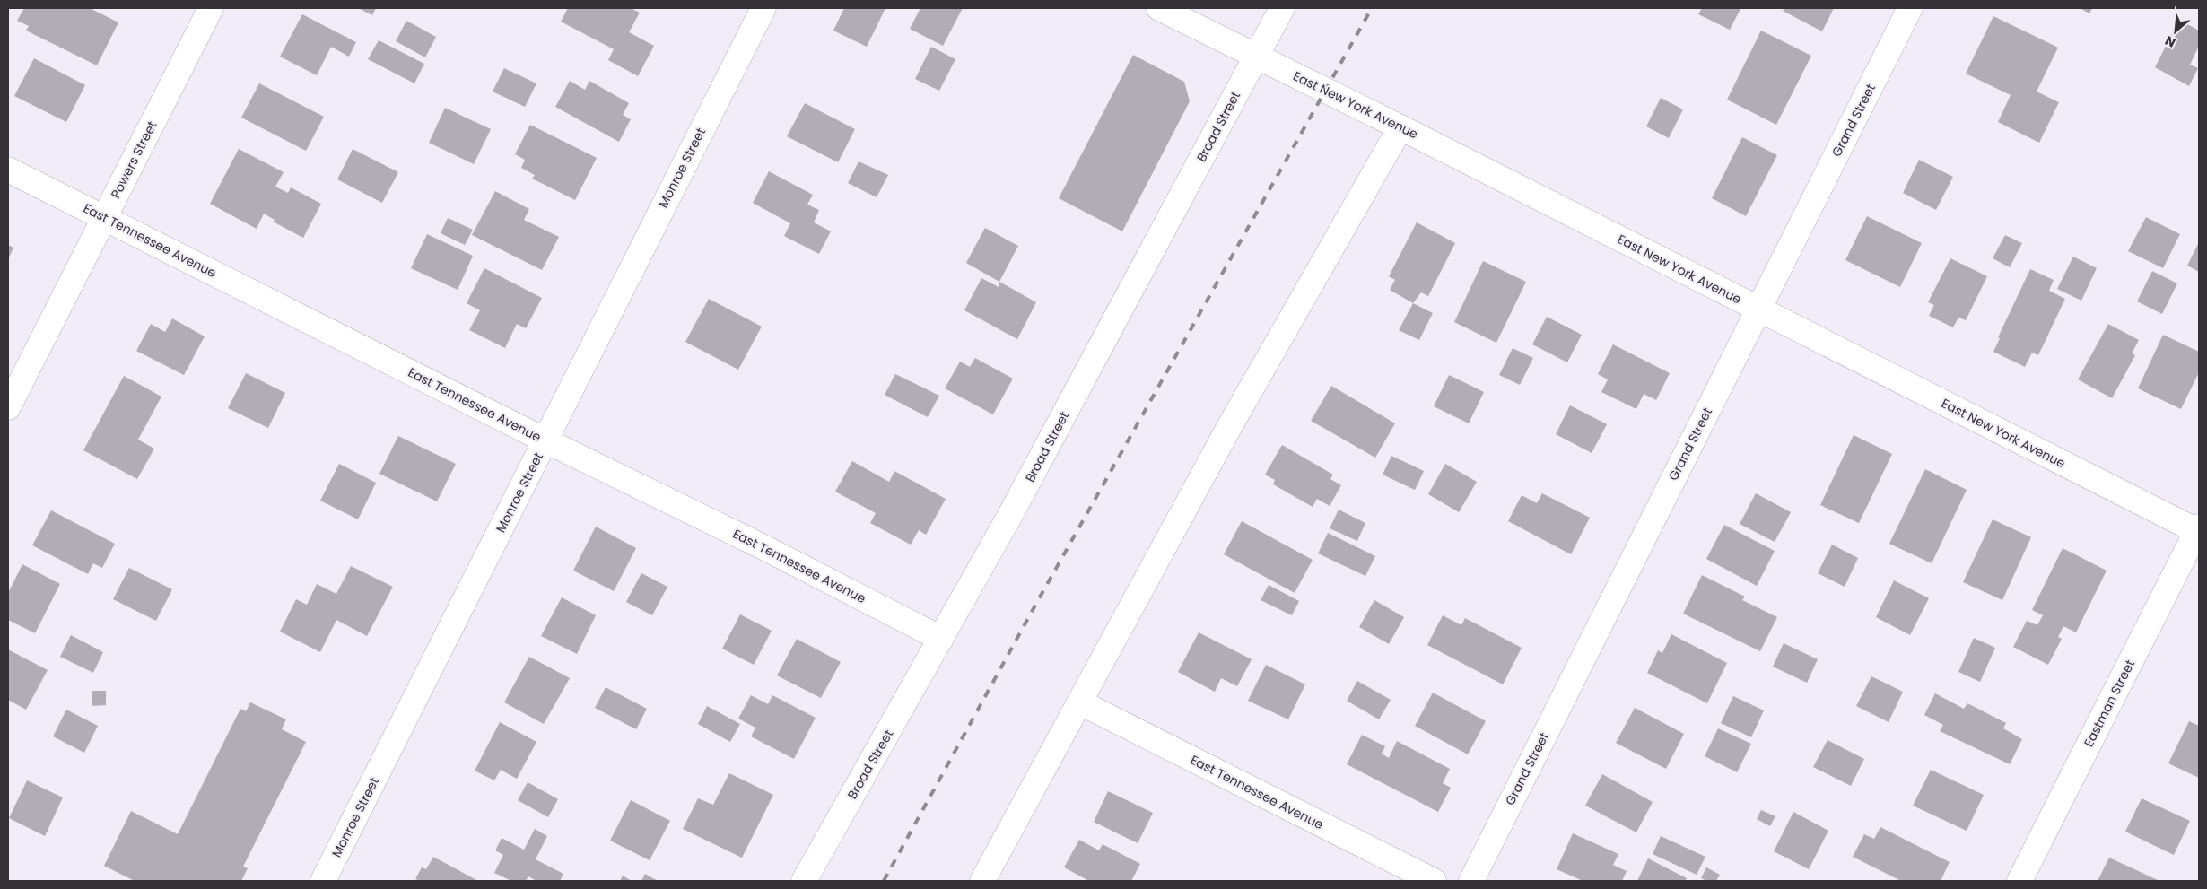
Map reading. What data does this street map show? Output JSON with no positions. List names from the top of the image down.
{
  "streets": {
    "street": [
      "East New York Avenue",
      "Grand Street",
      "Broad Street",
      "Powers Street",
      "Monroe Street",
      "East Tennessee Avenue",
      "Eastman Street"
    ]
  },
  "crossings": [
    ["East New York Avenue", "Grand Street"],
    ["East New York Avenue", "Broad Street"],
    ["East New York Avenue", "Eastman Street"],
    ["Broad Street", "East Tennessee Avenue"],
    ["Powers Street", "East Tennessee Avenue"],
    ["Monroe Street", "East Tennessee Avenue"]
  ],
  "north": "bottom left"
}
